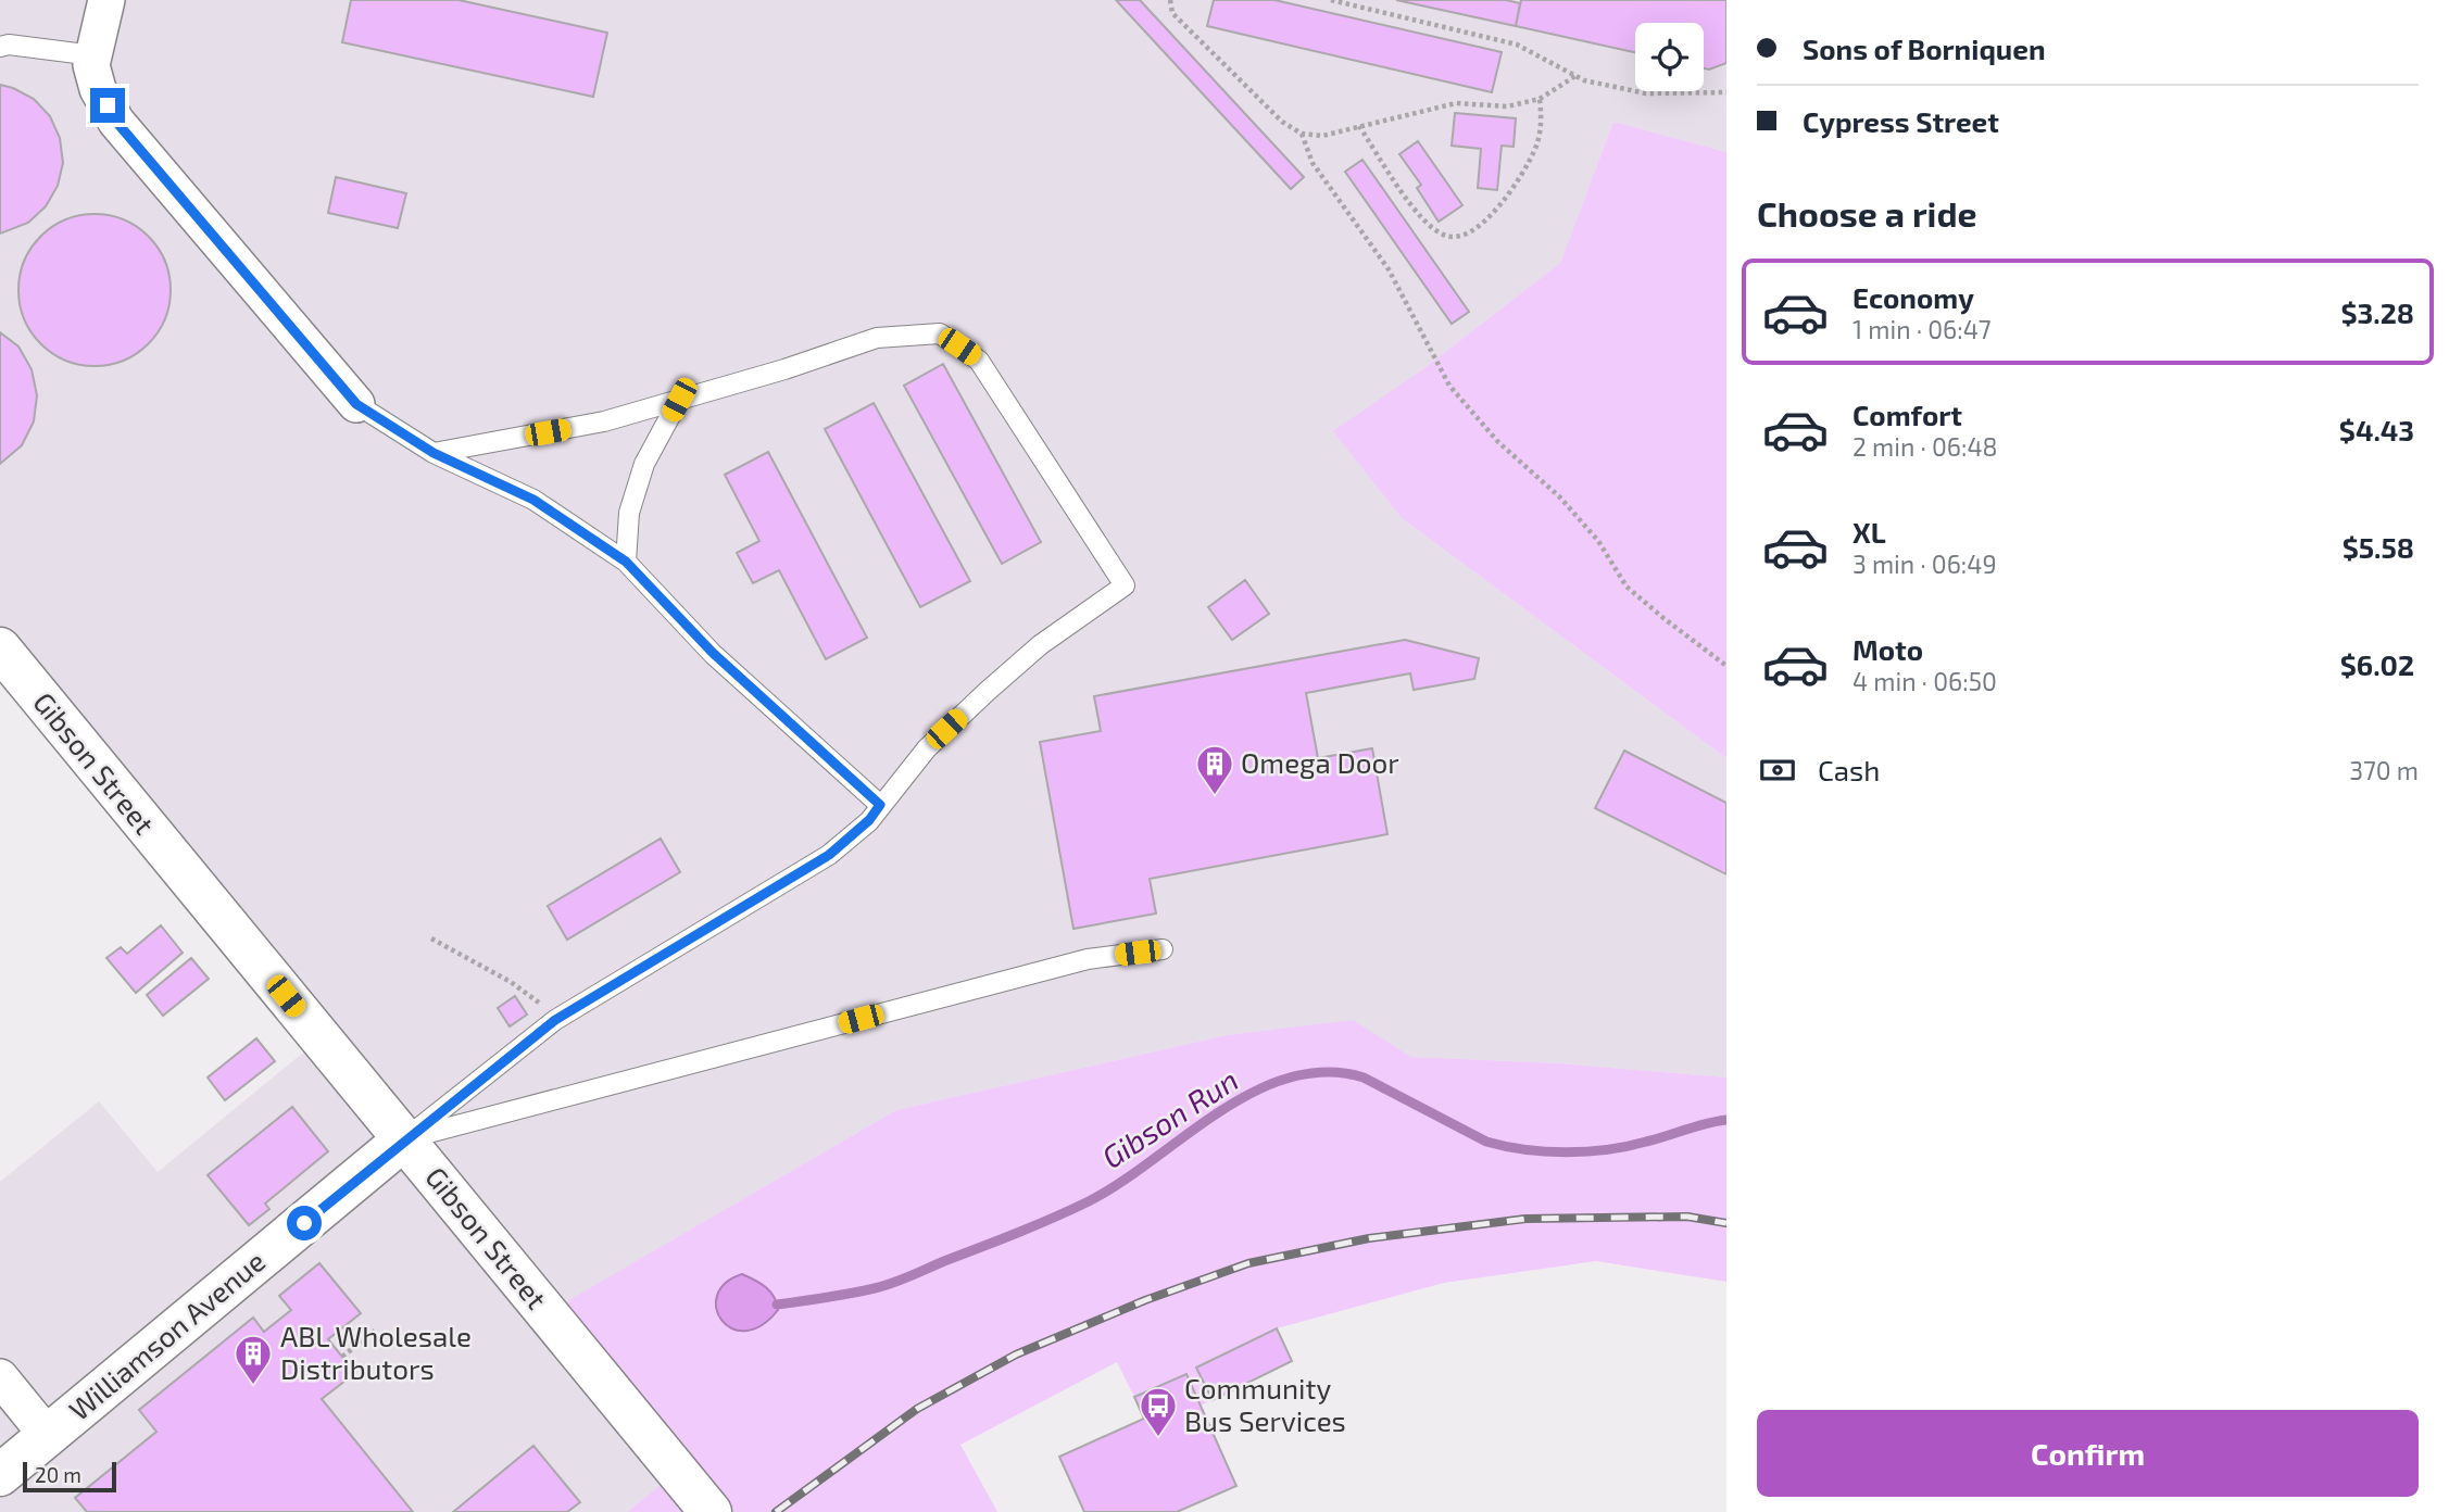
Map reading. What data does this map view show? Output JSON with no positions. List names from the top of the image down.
{
  "streets": {
    "street": ["Gibson Street", "Williamson Avenue"]
  },
  "crossings": [
    ["Gibson Street", "Williamson Avenue"]
  ],
  "water": ["Gibson Run"],
  "places": {
    "building": ["Omega Door", "ABL Wholesale Distributors"],
    "bus stop": ["Community Bus Services"]
  },
  "scale_bar": "20 m",
  "page": {
    "banner": ["Sons of Borniquen", "Cypress Street"],
    "heading": "Choose a ride",
    "list": [
      {
        "name": "Economy",
        "note": "1 min · 06:47",
        "value": "$3.28"
      },
      {
        "name": "Comfort",
        "note": "2 min · 06:48",
        "value": "$4.43"
      },
      {
        "name": "XL",
        "note": "3 min · 06:49",
        "value": "$5.58"
      },
      {
        "name": "Moto",
        "note": "4 min · 06:50",
        "value": "$6.02"
      }
    ],
    "pay": ["Cash", "370 m"],
    "buttons": "Confirm",
    "scale": "20 m"
  }
}
